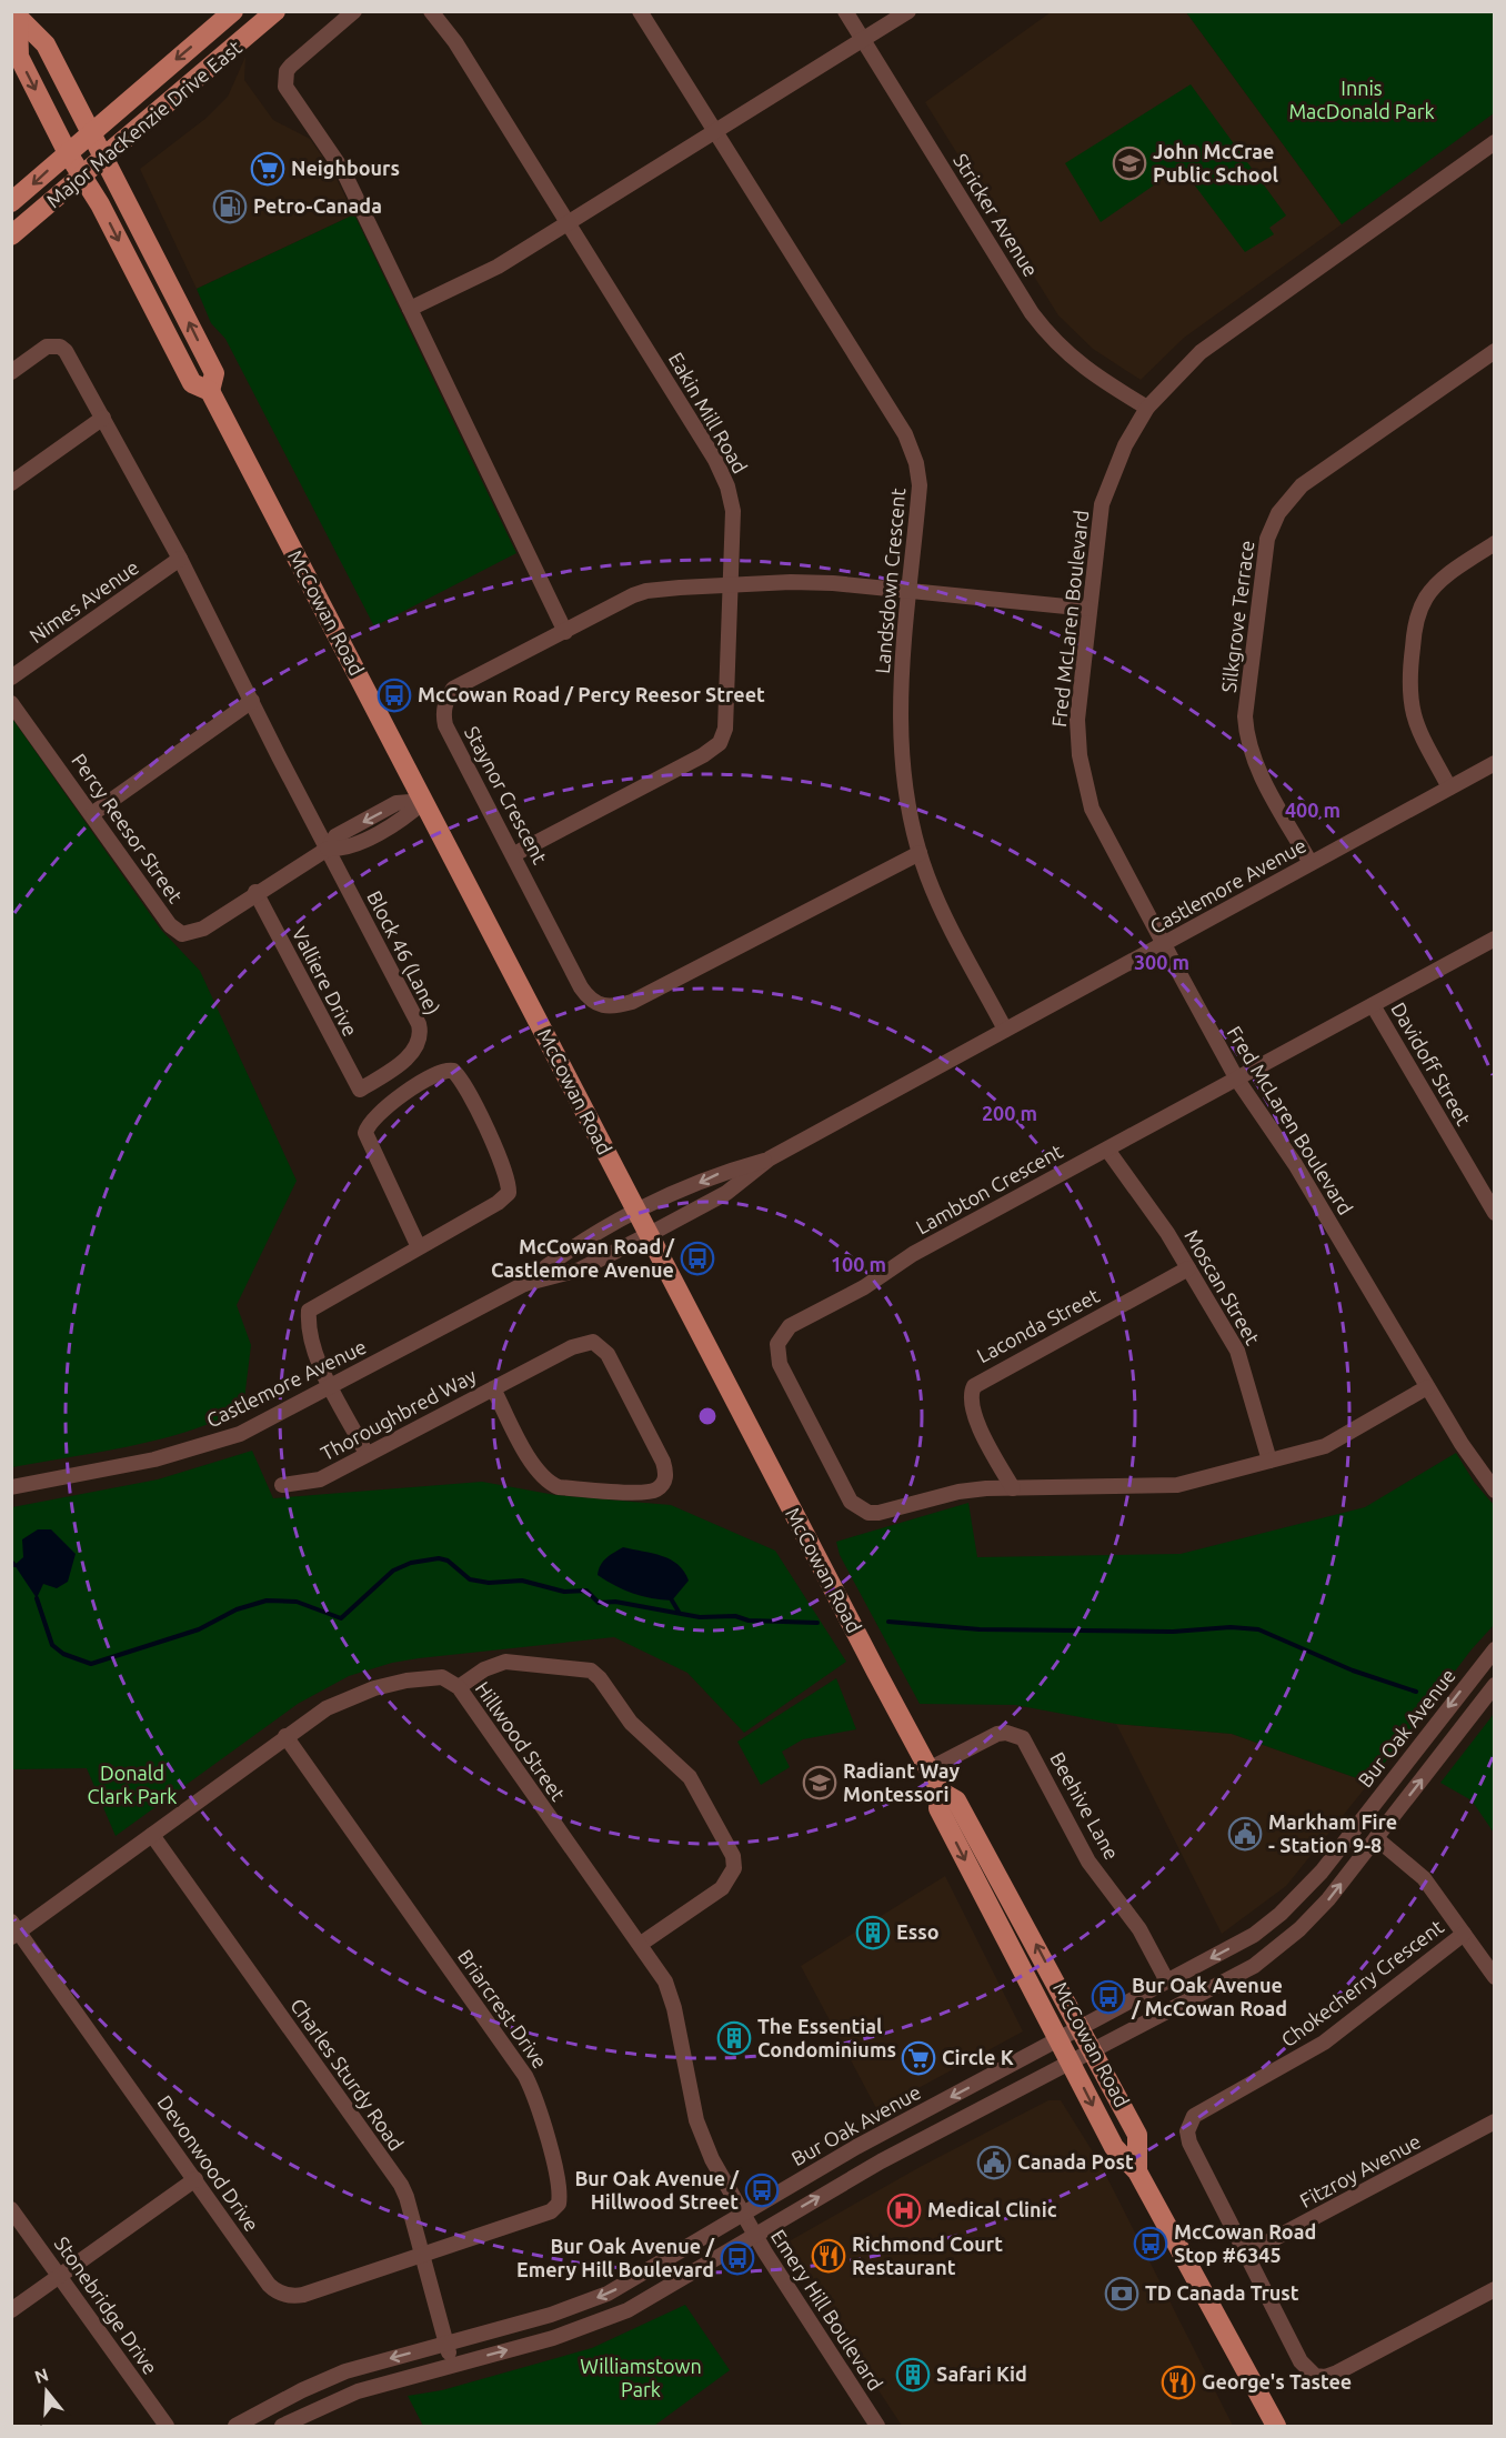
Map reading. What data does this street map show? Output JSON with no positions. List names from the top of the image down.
{
  "streets": {
    "main road": ["Major MacKenzie Drive East", "McCowan Road"],
    "street": [
      "Stricker Avenue",
      "Eakin Mill Road",
      "Landsdown Crescent",
      "Nimes Avenue",
      "Silkgrove Terrace",
      "Fred McLaren Boulevard",
      "Staynor Crescent",
      "Percy Reesor Street",
      "Castlemore Avenue",
      "Block 46 (Lane)",
      "Valliere Drive",
      "Davidoff Street",
      "Lambton Crescent",
      "Moscan Street",
      "Laconda Street",
      "Thoroughbred Way",
      "Bur Oak Avenue",
      "Hillwood Street",
      "Beehive Lane",
      "Chokecherry Crescent",
      "Briarcrest Drive",
      "Charles Sturdy Road",
      "Devonwood Drive",
      "Fitzroy Avenue",
      "Stonebridge Drive",
      "Emery Hill Boulevard"
    ]
  },
  "crossings": [
    ["Major MacKenzie Drive East", "McCowan Road"],
    ["Stricker Avenue", "Fred McLaren Boulevard"],
    ["Eakin Mill Road", "Staynor Crescent"],
    ["Landsdown Crescent", "Staynor Crescent"],
    ["Landsdown Crescent", "Castlemore Avenue"],
    ["Nimes Avenue", "Block 46 (Lane)"],
    ["McCowan Road", "Percy Reesor Street"],
    ["McCowan Road", "Castlemore Avenue"],
    ["McCowan Road", "Bur Oak Avenue"],
    ["McCowan Road", "Beehive Lane"],
    ["Silkgrove Terrace", "Castlemore Avenue"],
    ["Fred McLaren Boulevard", "Staynor Crescent"],
    ["Fred McLaren Boulevard", "Castlemore Avenue"],
    ["Fred McLaren Boulevard", "Lambton Crescent"],
    ["Percy Reesor Street", "Block 46 (Lane)"],
    ["Percy Reesor Street", "Valliere Drive"],
    ["Block 46 (Lane)", "Valliere Drive"],
    ["Davidoff Street", "Lambton Crescent"],
    ["Lambton Crescent", "Moscan Street"],
    ["Lambton Crescent", "Laconda Street"],
    ["Moscan Street", "Laconda Street"],
    ["Bur Oak Avenue", "Hillwood Street"],
    ["Bur Oak Avenue", "Beehive Lane"],
    ["Bur Oak Avenue", "Charles Sturdy Road"],
    ["Bur Oak Avenue", "Emery Hill Boulevard"],
    ["Hillwood Street", "Briarcrest Drive"],
    ["Hillwood Street", "Charles Sturdy Road"],
    ["Hillwood Street", "Devonwood Drive"],
    ["Hillwood Street", "Emery Hill Boulevard"],
    ["Chokecherry Crescent", "Fitzroy Avenue"],
    ["Briarcrest Drive", "Charles Sturdy Road"],
    ["Briarcrest Drive", "Devonwood Drive"],
    ["Charles Sturdy Road", "Devonwood Drive"]
  ],
  "parks": ["Innis MacDonald Park", "Donald Clark Park", "Williamstown Park"],
  "places": {
    "school or university": ["John McCrae Public School", "Radiant Way Montessori"],
    "supermarket": ["Neighbours", "Circle K"],
    "fuel station": ["Petro-Canada"],
    "bus stop": [
      "McCowan Road / Percy Reesor Street",
      "McCowan Road / Castlemore Avenue",
      "Bur Oak Avenue / McCowan Road",
      "Bur Oak Avenue / Hillwood Street",
      "McCowan Road Stop #6345",
      "Bur Oak Avenue / Emery Hill Boulevard"
    ],
    "public building": ["Markham Fire - Station 9-8", "Canada Post"],
    "building": ["Esso", "The Essential Condominiums", "Safari Kid"],
    "hospital": ["Medical Clinic"],
    "restaurant": ["Richmond Court Restaurant", "George's Tastee"],
    "bank": ["TD Canada Trust"]
  },
  "north": "top",
  "rings": [
    "400 m",
    "300 m",
    "200 m",
    "100 m"
  ]
}
